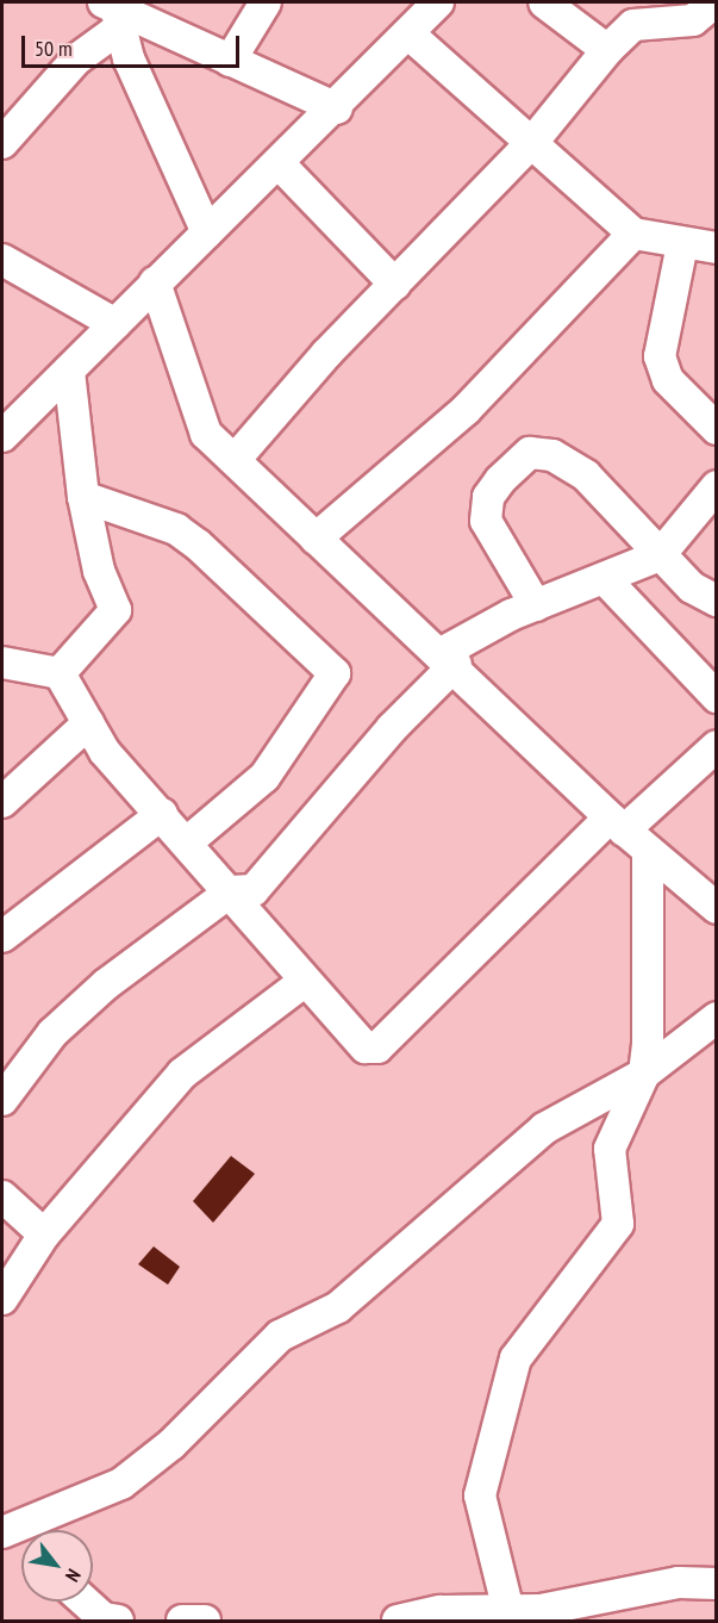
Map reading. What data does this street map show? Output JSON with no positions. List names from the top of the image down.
{
  "scale_bar": "50 m",
  "north": "bottom right"
}
